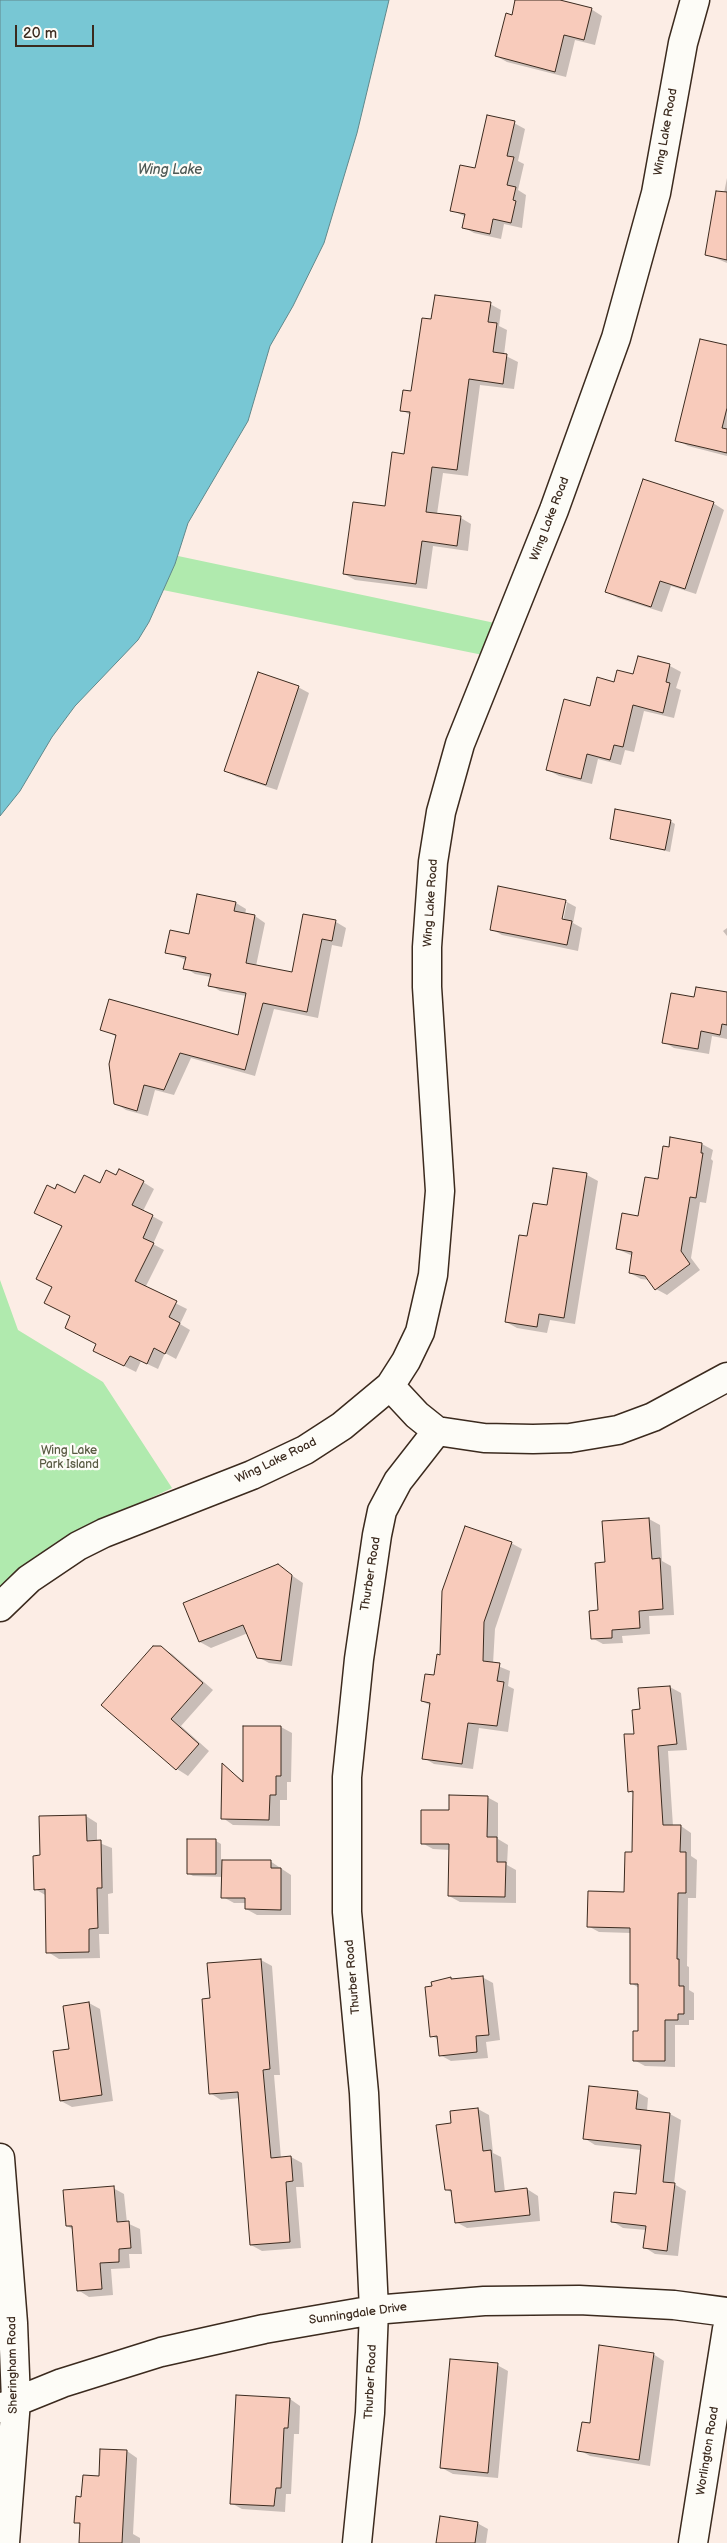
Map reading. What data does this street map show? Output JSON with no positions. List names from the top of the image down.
{
  "streets": {
    "street": [
      "Wing Lake Road",
      "Thurber Road",
      "Sunningdale Drive",
      "Sheringham Road",
      "Worlington Road"
    ]
  },
  "crossings": [
    ["Thurber Road", "Sunningdale Drive"],
    ["Sunningdale Drive", "Sheringham Road"]
  ],
  "water": ["Wing Lake"],
  "parks": ["Wing Lake Park Island"],
  "scale_bar": "20 m"
}
